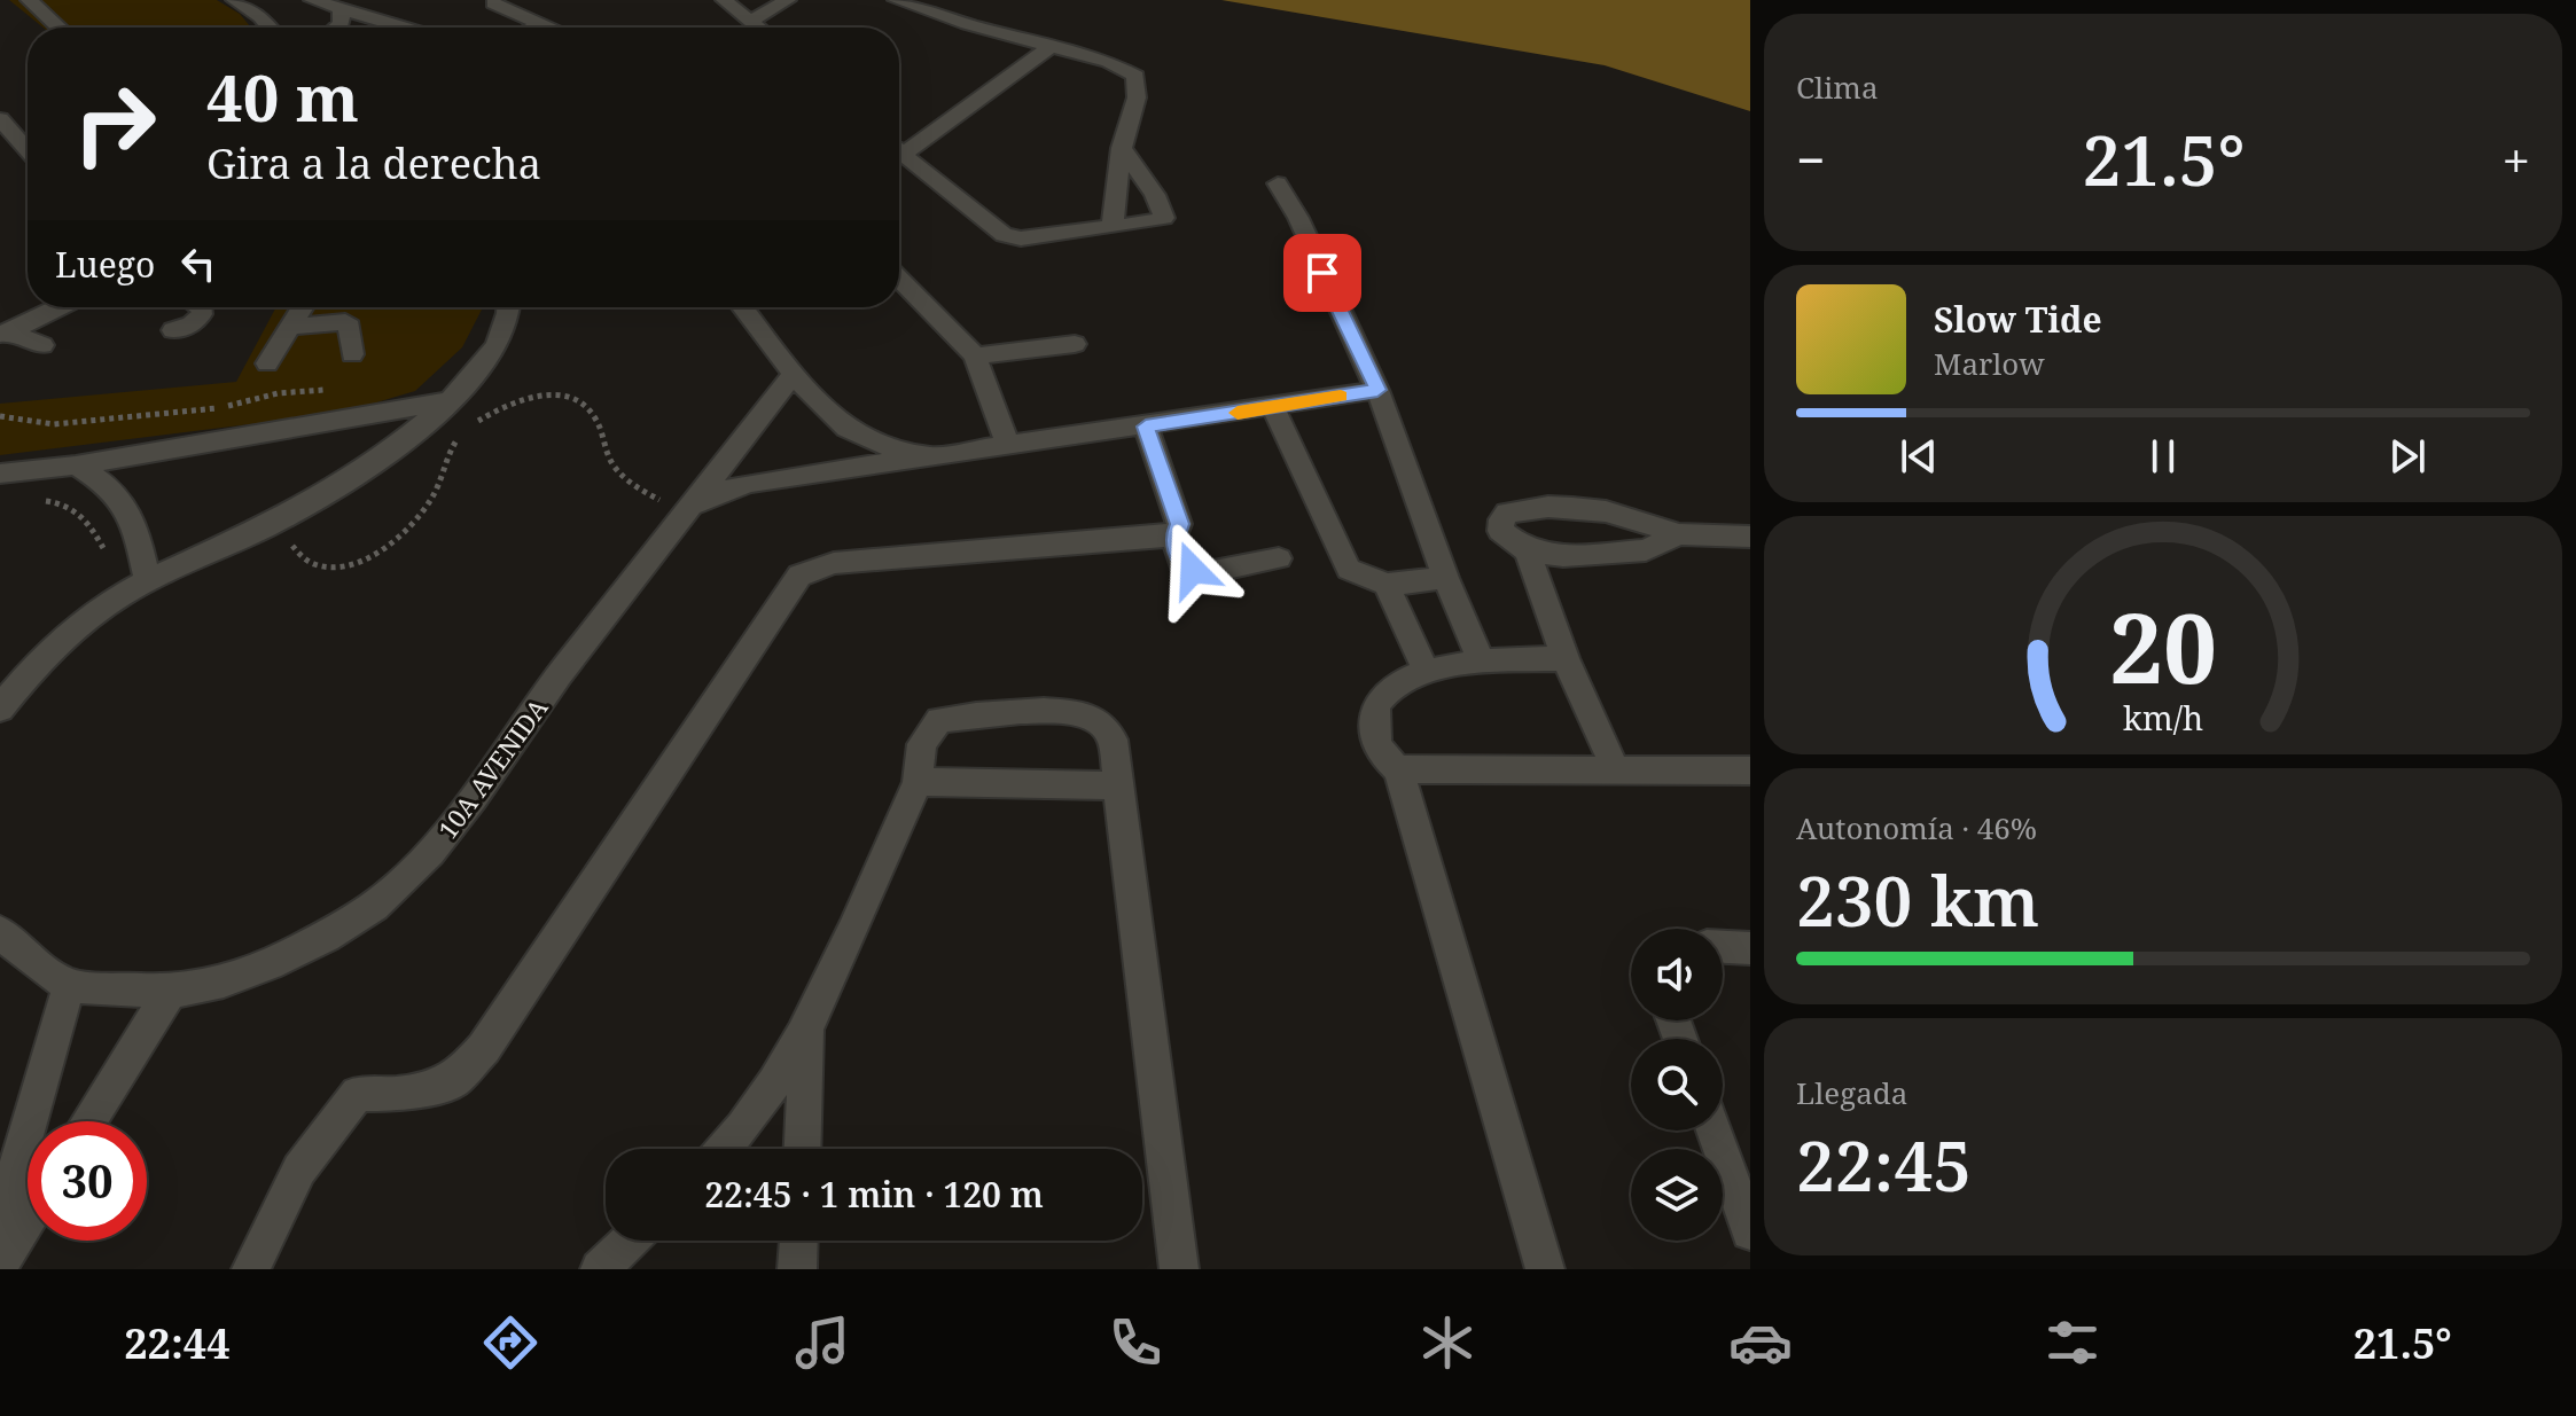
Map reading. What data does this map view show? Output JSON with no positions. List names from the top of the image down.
{
  "streets": {
    "street": ["10A AVENIDA"]
  },
  "page": {
    "tile": [
      "Clima",
      ["Autonomía · 46%", "230 km"],
      ["Llegada", "22:45"]
    ],
    "turn": ["40 m", "Gira a la derecha"],
    "heat": ["−", "21.5°", "+"],
    "then": "Luego",
    "song": ["Slow Tide", "Marlow"],
    "limit": "30",
    "trip": "22:45 · 1 min · 120 m",
    "tabs": ["22:44", "21.5°"],
    "gauge": ["20", "km/h"]
  }
}
